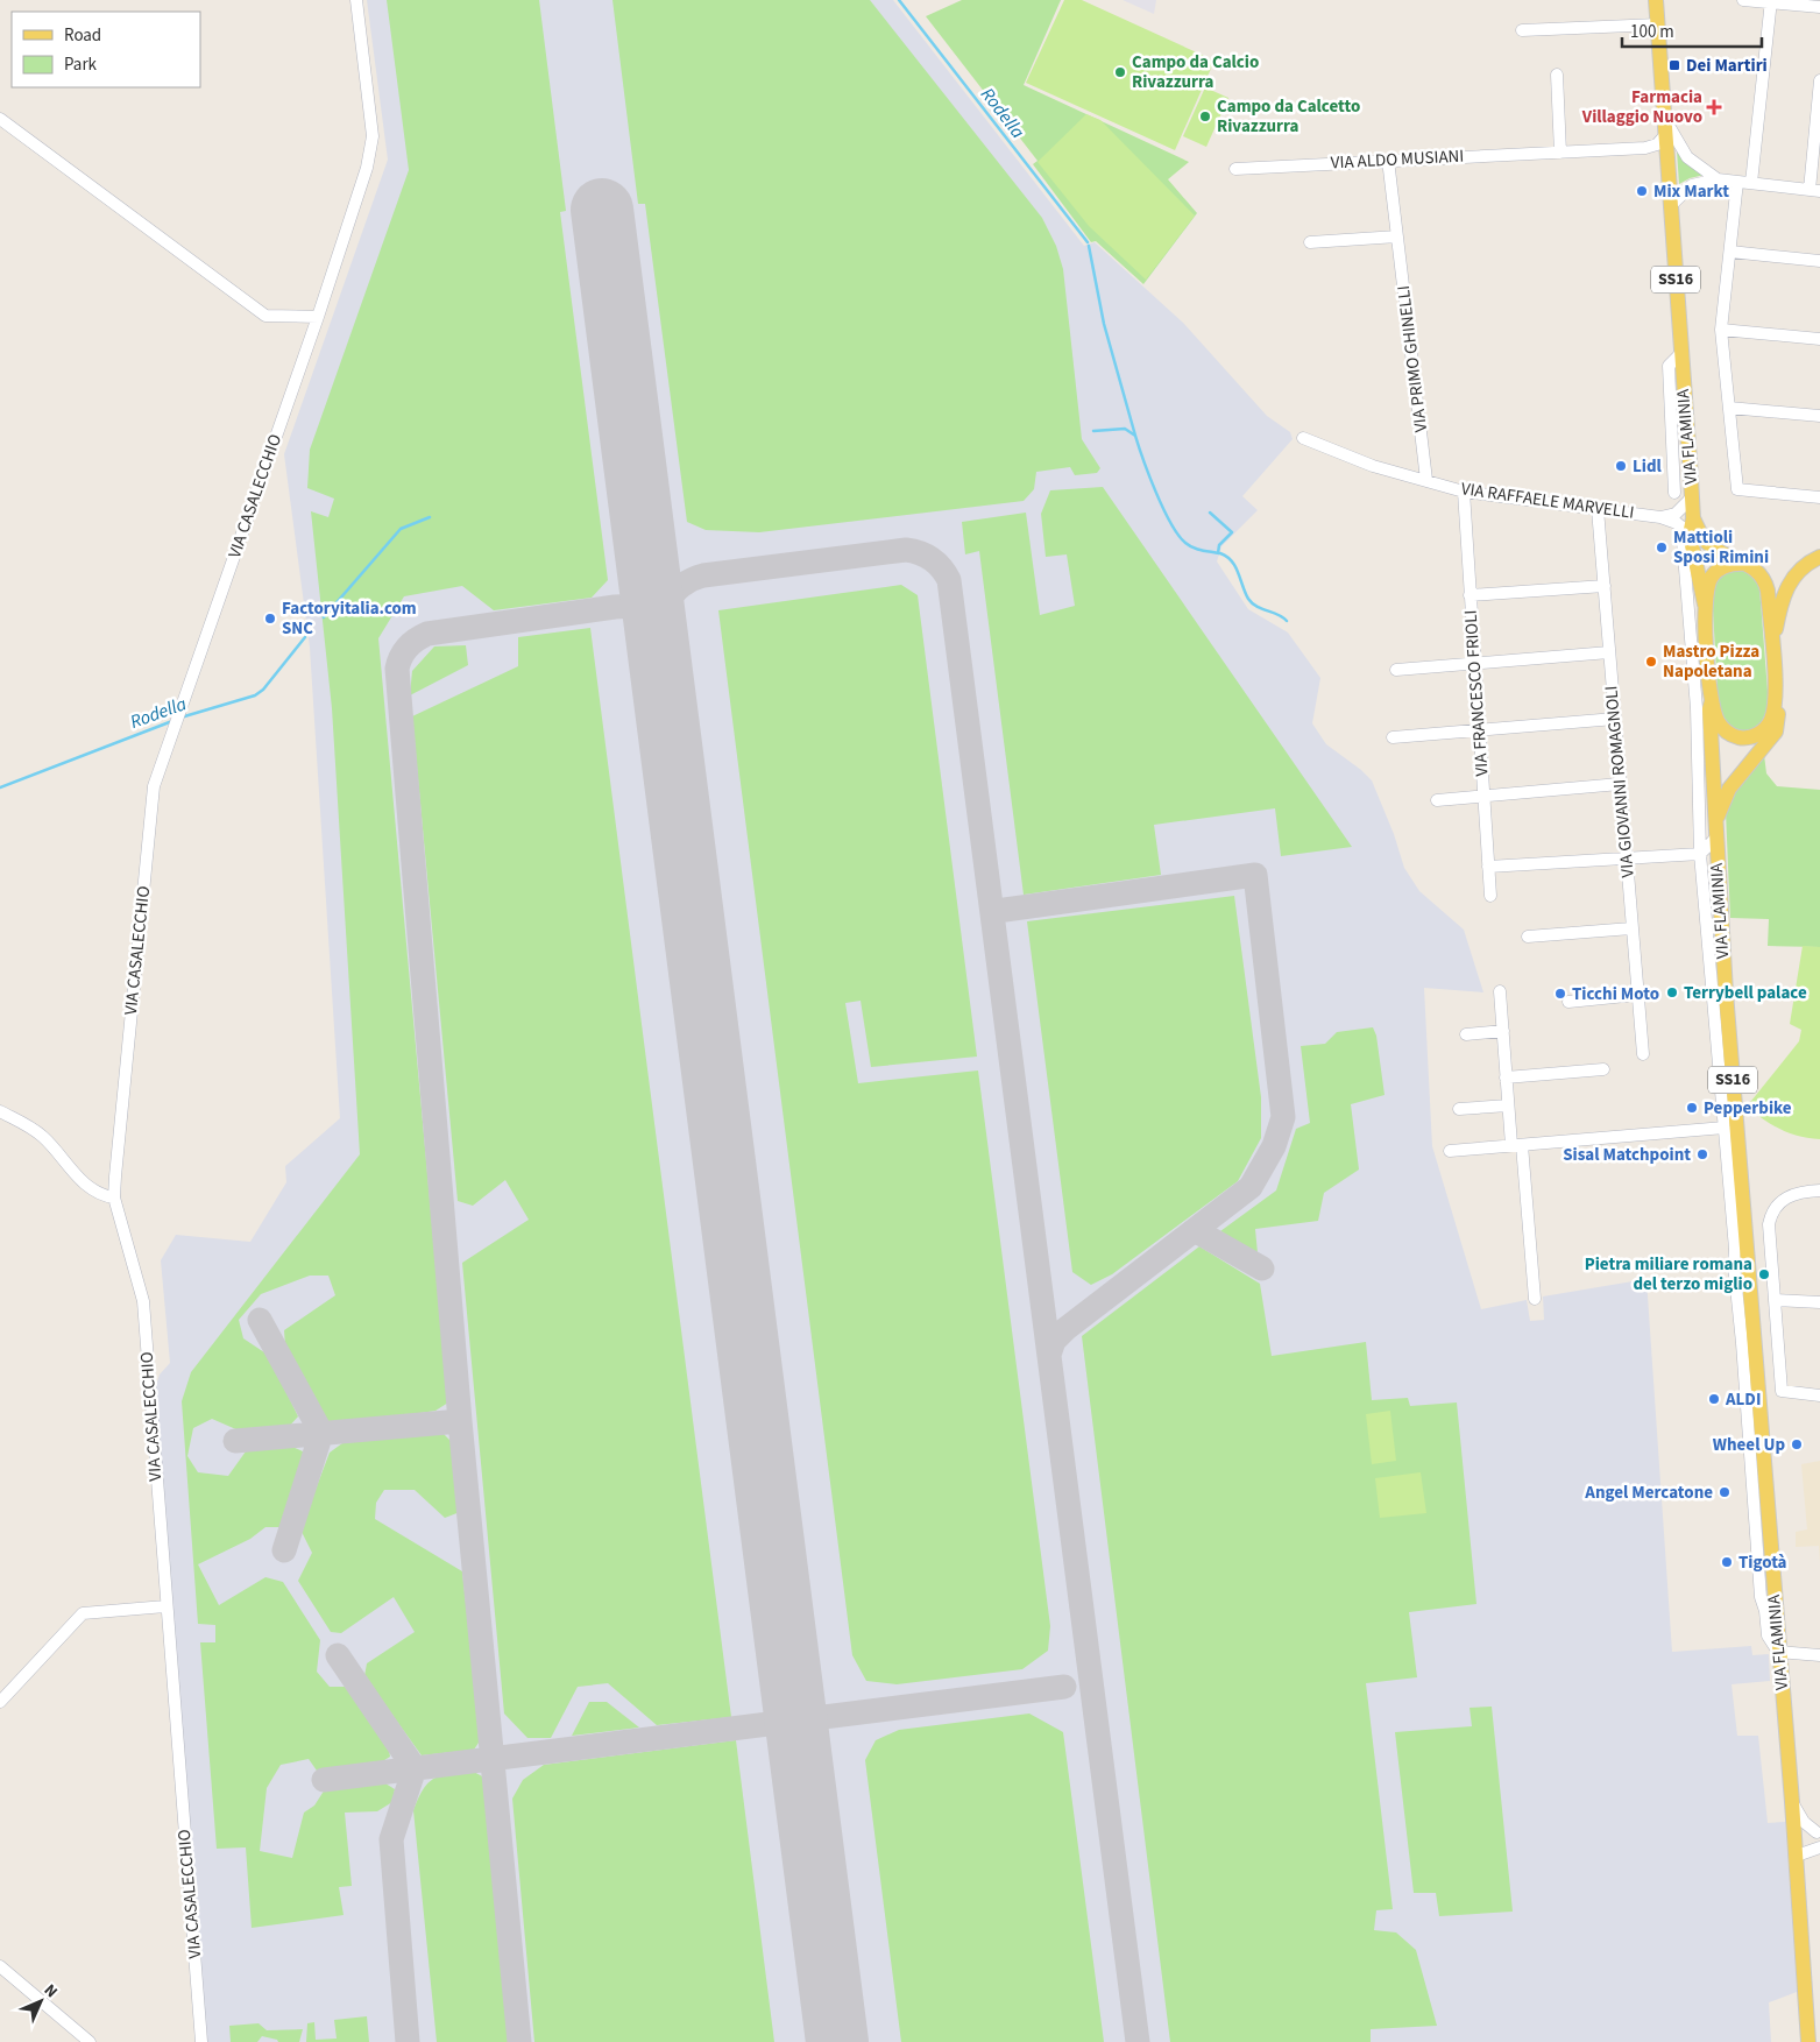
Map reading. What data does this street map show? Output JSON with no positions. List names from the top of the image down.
{
  "streets": {
    "main road": ["SS16", "VIA FLAMINIA"],
    "street": [
      "VIA ALDO MUSIANI",
      "VIA PRIMO GHINELLI",
      "VIA CASALECCHIO",
      "VIA RAFFAELE MARVELLI",
      "VIA FRANCESCO FRIOLI",
      "VIA GIOVANNI ROMAGNOLI"
    ]
  },
  "crossings": [
    ["VIA ALDO MUSIANI", "VIA PRIMO GHINELLI"],
    ["VIA ALDO MUSIANI", "VIA FLAMINIA"],
    ["VIA PRIMO GHINELLI", "VIA RAFFAELE MARVELLI"],
    ["VIA FLAMINIA", "VIA RAFFAELE MARVELLI"],
    ["VIA RAFFAELE MARVELLI", "VIA FRANCESCO FRIOLI"],
    ["VIA RAFFAELE MARVELLI", "VIA GIOVANNI ROMAGNOLI"]
  ],
  "water": ["Rodella"],
  "places": {
    "transit": ["Dei Martiri"],
    "other": [
      "Campo da Calcio Rivazzurra",
      "Campo da Calcetto Rivazzurra",
      "Mix Markt",
      "Lidl",
      "Mattioli Sposi Rimini",
      "Factoryitalia.com SNC",
      "Mastro Pizza Napoletana",
      "Terrybell palace",
      "Ticchi Moto",
      "Pepperbike",
      "Sisal Matchpoint",
      "Pietra miliare romana del terzo miglio",
      "ALDI",
      "Wheel Up",
      "Angel Mercatone",
      "Tigotà"
    ],
    "health": ["Farmacia Villaggio Nuovo"]
  },
  "legend": ["Road", "Park"],
  "scale_bar": "100 m",
  "north": "top right"
}
